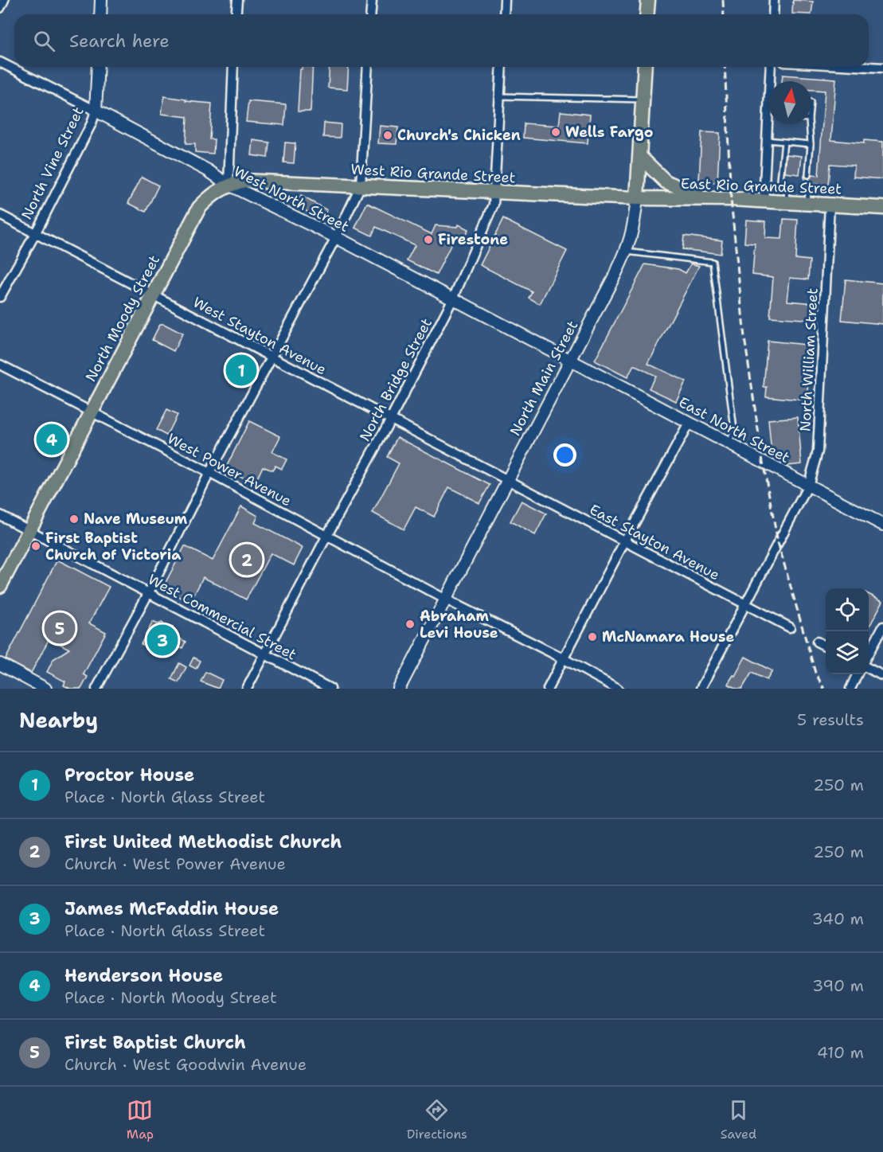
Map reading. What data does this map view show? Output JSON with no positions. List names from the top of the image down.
{
  "streets": {
    "main road": [
      "West Rio Grande Street",
      "East Rio Grande Street",
      "North Moody Street",
      "North Main Street"
    ],
    "street": [
      "North Vine Street",
      "West North Street",
      "West Stayton Avenue",
      "North William Street",
      "North Bridge Street",
      "East North Street",
      "West Power Avenue",
      "East Stayton Avenue",
      "West Commercial Street"
    ]
  },
  "crossings": [
    ["North Vine Street", "West North Street"],
    ["North Vine Street", "West Stayton Avenue"],
    ["West Rio Grande Street", "East Rio Grande Street"],
    ["West Rio Grande Street", "West North Street"],
    ["West Rio Grande Street", "North Moody Street"],
    ["West Rio Grande Street", "North Main Street"],
    ["West Rio Grande Street", "North Bridge Street"],
    ["East Rio Grande Street", "North William Street"],
    ["East Rio Grande Street", "North Main Street"],
    ["West North Street", "North Moody Street"],
    ["West North Street", "North Main Street"],
    ["West North Street", "North Bridge Street"],
    ["West North Street", "East North Street"],
    ["North Moody Street", "West Stayton Avenue"],
    ["North Moody Street", "West Power Avenue"],
    ["North Moody Street", "West Commercial Street"],
    ["West Stayton Avenue", "North Main Street"],
    ["West Stayton Avenue", "North Bridge Street"],
    ["West Stayton Avenue", "East Stayton Avenue"],
    ["North William Street", "East North Street"],
    ["North William Street", "East Stayton Avenue"],
    ["North Main Street", "East North Street"],
    ["North Main Street", "West Power Avenue"],
    ["North Main Street", "East Stayton Avenue"],
    ["North Bridge Street", "West Power Avenue"],
    ["North Bridge Street", "West Commercial Street"]
  ],
  "places": [
    "Wells Fargo",
    "Church's Chicken",
    "Firestone",
    "Nave Museum",
    "First Baptist Church of Victoria",
    "Abraham Levi House",
    "McNamara House"
  ],
  "north": "top",
  "page": {
    "search": "Search here",
    "pins": [
      "1",
      "4",
      "2",
      "5",
      "3"
    ],
    "heading": ["Nearby", "5 results"],
    "list": [
      {
        "mark": "1",
        "name": "Proctor House",
        "note": "Place · North Glass Street",
        "value": "250 m"
      },
      {
        "mark": "2",
        "name": "First United Methodist Church",
        "note": "Church · West Power Avenue",
        "value": "250 m"
      },
      {
        "mark": "3",
        "name": "James McFaddin House",
        "note": "Place · North Glass Street",
        "value": "340 m"
      },
      {
        "mark": "4",
        "name": "Henderson House",
        "note": "Place · North Moody Street",
        "value": "390 m"
      },
      {
        "mark": "5",
        "name": "First Baptist Church",
        "note": "Church · West Goodwin Avenue",
        "value": "410 m"
      }
    ],
    "nav": ["Map", "Directions", "Saved"]
  }
}
